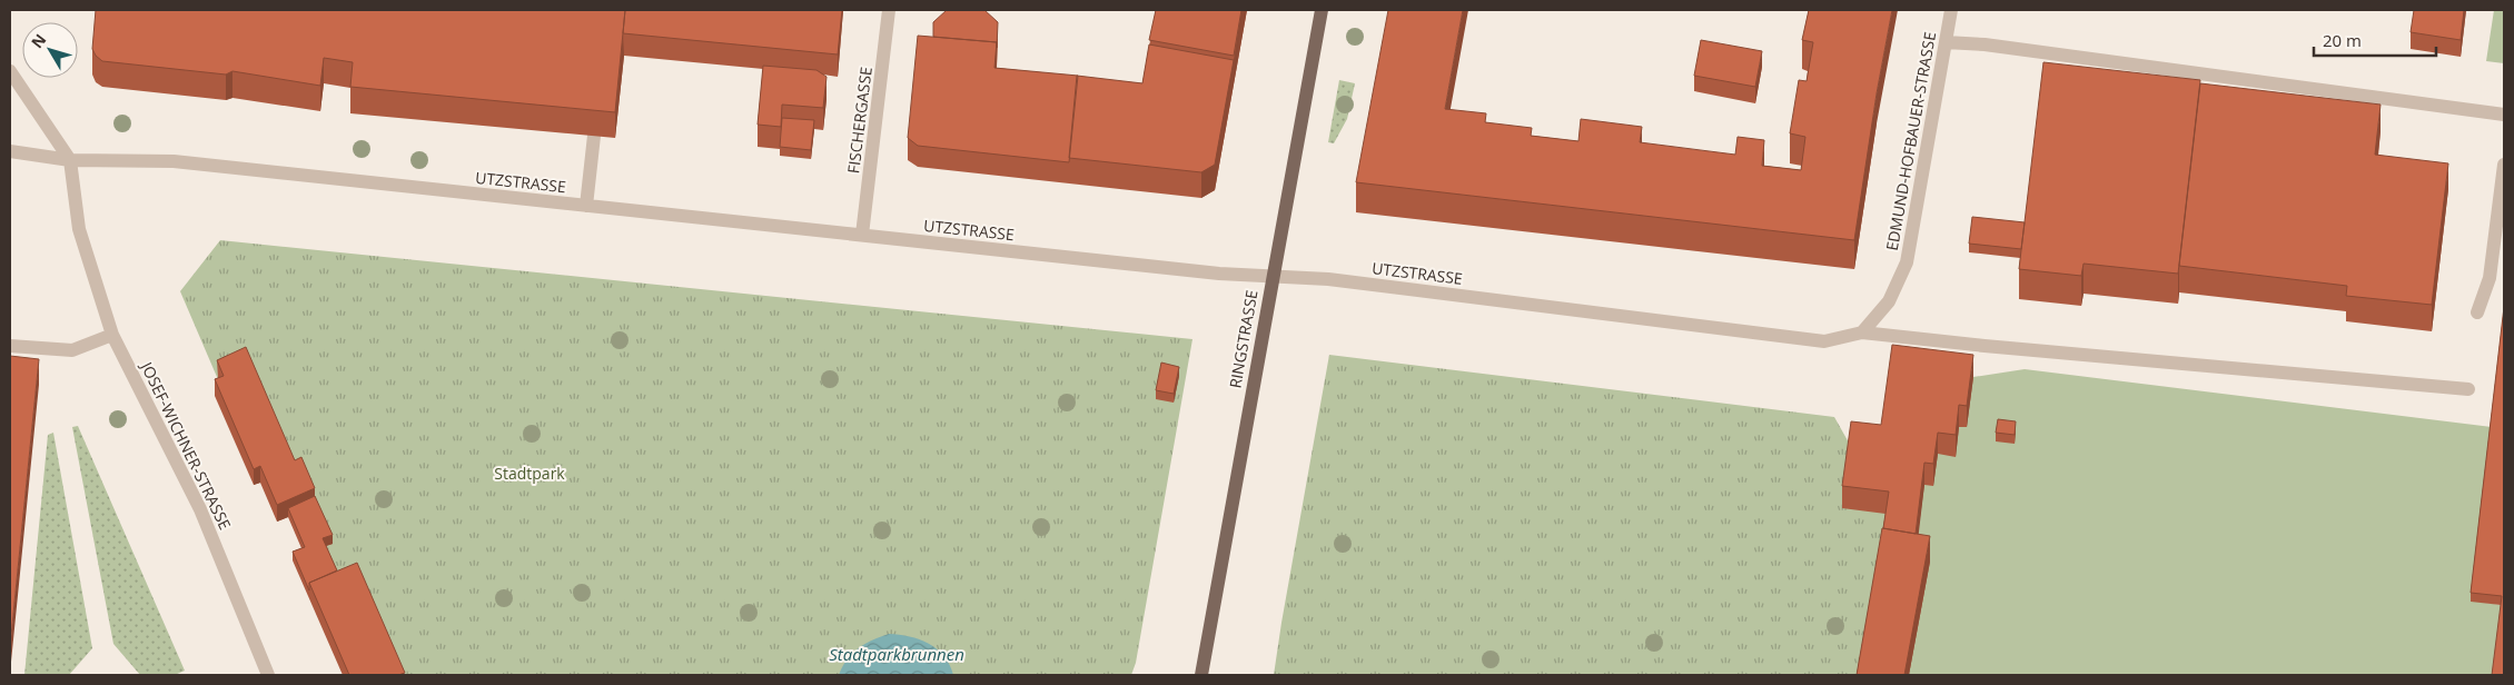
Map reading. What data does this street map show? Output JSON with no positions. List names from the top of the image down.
{
  "streets": {
    "main road": ["RINGSTRASSE"],
    "street": [
      "FISCHERGASSE",
      "EDMUND-HOFBAUER-STRASSE",
      "UTZSTRASSE",
      "JOSEF-WICHNER-STRASSE"
    ]
  },
  "crossings": [
    ["FISCHERGASSE", "UTZSTRASSE"],
    ["EDMUND-HOFBAUER-STRASSE", "UTZSTRASSE"],
    ["UTZSTRASSE", "RINGSTRASSE"],
    ["UTZSTRASSE", "JOSEF-WICHNER-STRASSE"]
  ],
  "water": ["Stadtparkbrunnen"],
  "parks": ["Stadtpark"],
  "scale_bar": "20 m",
  "north": "top left"
}
